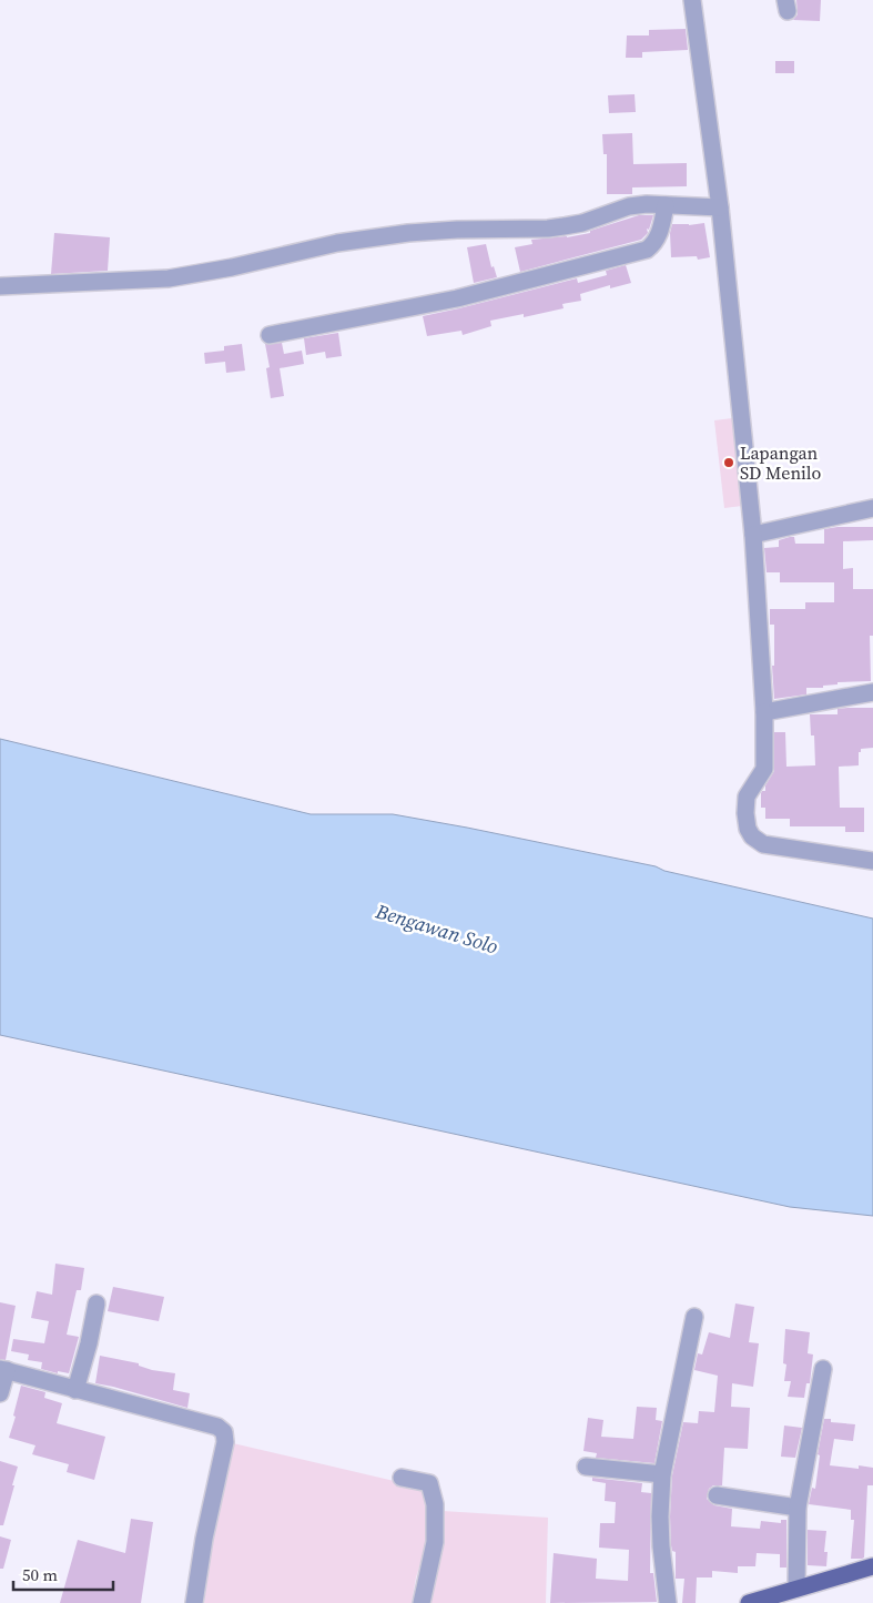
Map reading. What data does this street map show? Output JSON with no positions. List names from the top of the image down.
{
  "water": ["Bengawan Solo"],
  "places": ["Lapangan SD Menilo"],
  "scale_bar": "50 m"
}
